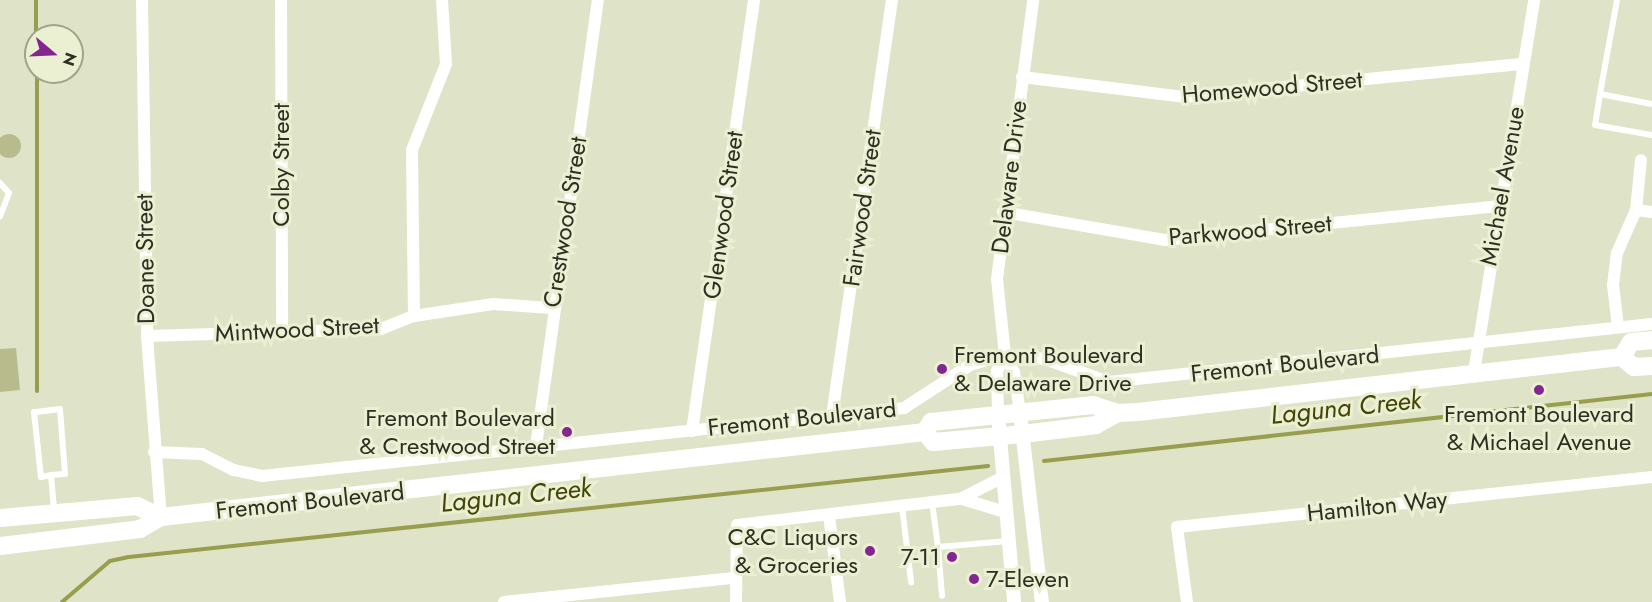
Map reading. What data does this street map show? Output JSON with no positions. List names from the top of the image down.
{
  "streets": {
    "main road": ["Fremont Boulevard"],
    "street": [
      "Homewood Street",
      "Colby Street",
      "Delaware Drive",
      "Michael Avenue",
      "Fairwood Street",
      "Glenwood Street",
      "Crestwood Street",
      "Parkwood Street",
      "Doane Street",
      "Mintwood Street",
      "Hamilton Way"
    ]
  },
  "crossings": [
    ["Homewood Street", "Delaware Drive"],
    ["Homewood Street", "Michael Avenue"],
    ["Colby Street", "Mintwood Street"],
    ["Delaware Drive", "Parkwood Street"],
    ["Delaware Drive", "Fremont Boulevard"],
    ["Michael Avenue", "Parkwood Street"],
    ["Michael Avenue", "Fremont Boulevard"],
    ["Fairwood Street", "Fremont Boulevard"],
    ["Glenwood Street", "Fremont Boulevard"],
    ["Crestwood Street", "Mintwood Street"],
    ["Crestwood Street", "Fremont Boulevard"],
    ["Doane Street", "Mintwood Street"],
    ["Doane Street", "Fremont Boulevard"]
  ],
  "water": ["Laguna Creek"],
  "places": [
    "Fremont Boulevard & Delaware Drive",
    "Fremont Boulevard & Michael Avenue",
    "Fremont Boulevard & Crestwood Street",
    "C&C Liquors & Groceries",
    "7-11",
    "7-Eleven"
  ],
  "north": "right"
}
